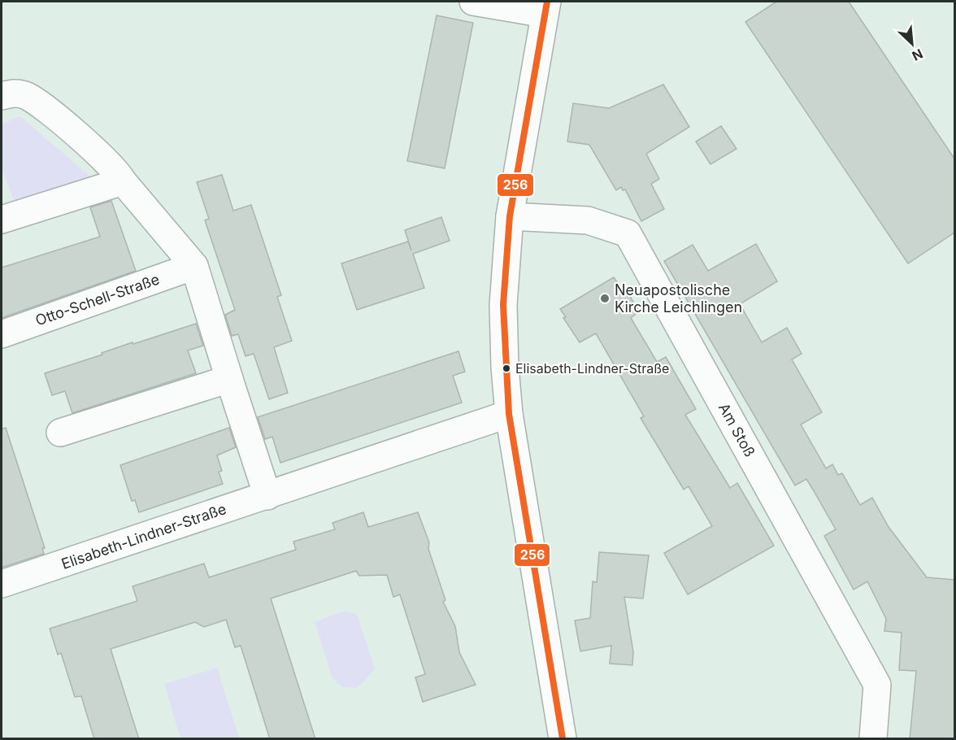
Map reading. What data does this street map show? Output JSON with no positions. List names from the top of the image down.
{
  "streets": {
    "street": ["Otto-Schell-Straße", "Am Stoß", "Elisabeth-Lindner-Straße"]
  },
  "places": ["Neuapostolische Kirche Leichlingen", "Elisabeth-Lindner-Straße"],
  "lines": ["transit line 256"],
  "north": "bottom right"
}
